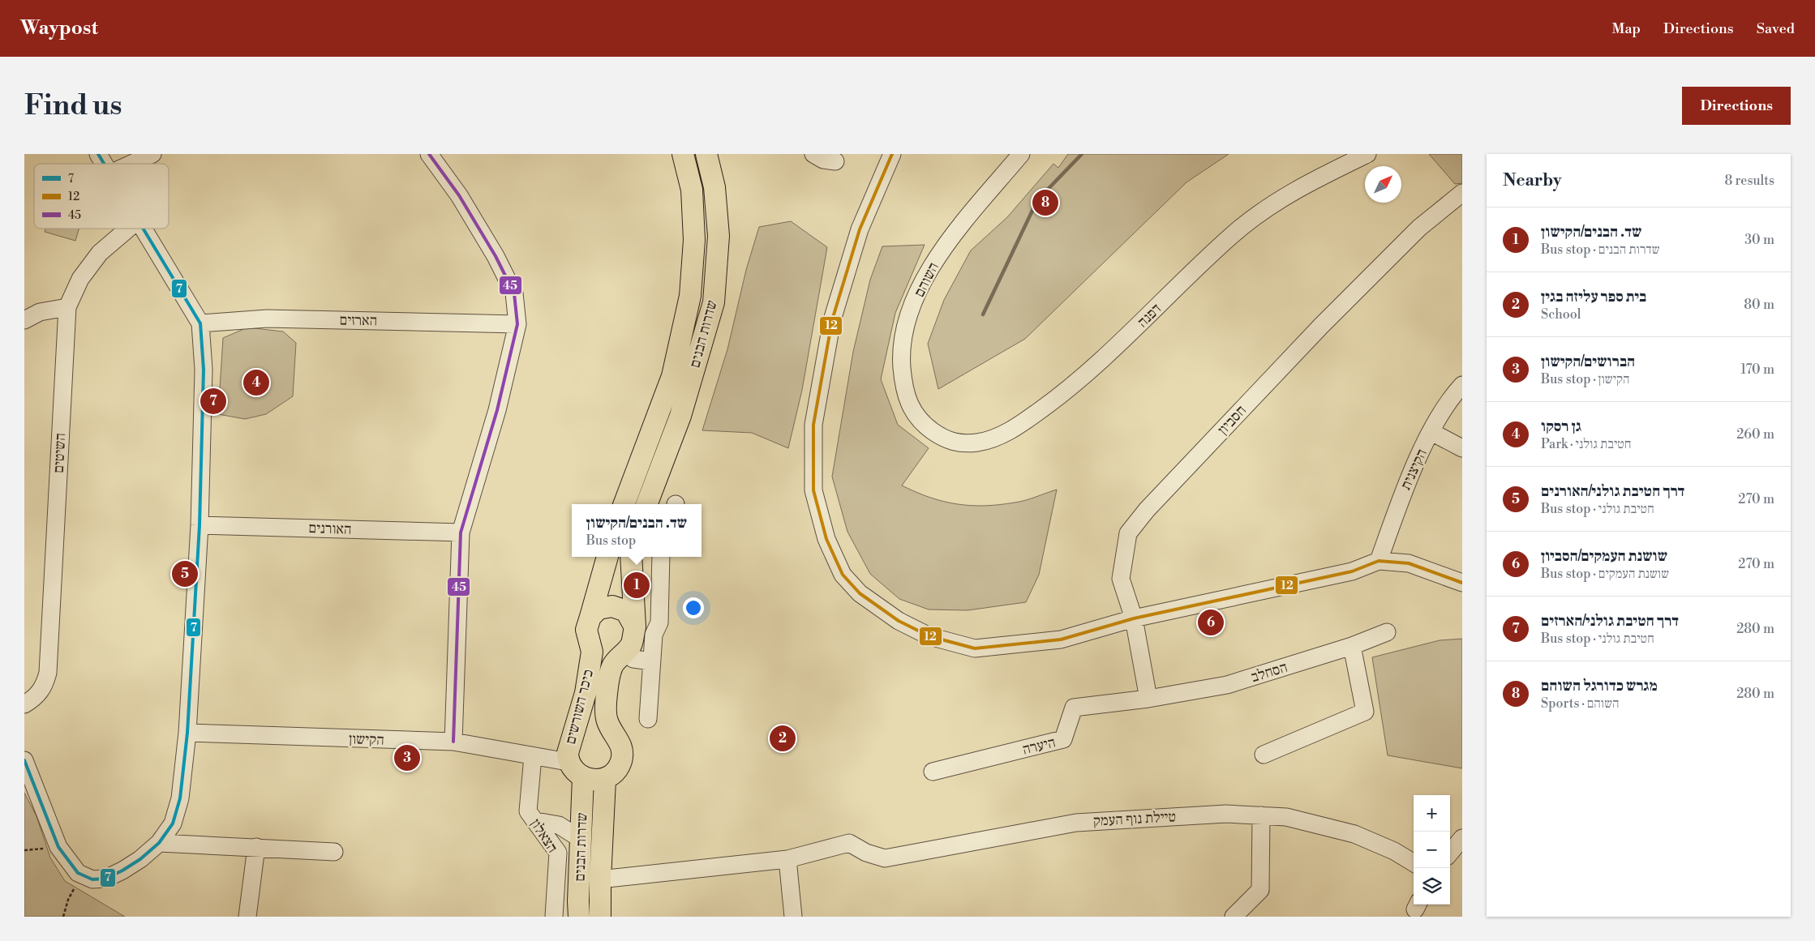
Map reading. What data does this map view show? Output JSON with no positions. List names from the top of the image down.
{
  "streets": {
    "main road": ["שדרות הבנים", "כיכר השורשים"],
    "street": [
      "השוהם",
      "דפנה",
      "הארזים",
      "חסביון",
      "השיטים",
      "הקיצנית",
      "האורנים",
      "הסחלב",
      "הקישון",
      "היערה",
      "טיילת נוף העמק",
      "הצאלון"
    ]
  },
  "crossings": [
    ["השוהם", "דפנה"],
    ["שדרות הבנים", "כיכר השורשים"],
    ["חסביון", "הסחלב"],
    ["חסביון", "היערה"],
    ["הסחלב", "היערה"],
    ["כיכר השורשים", "הקישון"],
    ["הקישון", "הצאלון"]
  ],
  "lines": ["transit line 7", "transit line 12", "transit line 45"],
  "legend": ["7", "12", "45"],
  "north": "top right",
  "page": {
    "header": "Waypost",
    "nav": ["Map", "Directions", "Saved"],
    "buttons": "Directions",
    "title": "Find us",
    "heading": ["Nearby", "8 results"],
    "pins": [
      "8",
      "4",
      "7",
      "5",
      "1",
      "6",
      "2",
      "3"
    ],
    "list": [
      {
        "mark": "1",
        "name": "שד. הבנים/הקישון",
        "note": "Bus stop · שדרות הבנים",
        "value": "30 m"
      },
      {
        "mark": "2",
        "name": "בית ספר עליזה בגין",
        "note": "School",
        "value": "80 m"
      },
      {
        "mark": "3",
        "name": "הברושים/הקישון",
        "note": "Bus stop · הקישון",
        "value": "170 m"
      },
      {
        "mark": "4",
        "name": "גן רסקו",
        "note": "Park · חטיבת גולני",
        "value": "260 m"
      },
      {
        "mark": "5",
        "name": "דרך חטיבת גולני/האורנים",
        "note": "Bus stop · חטיבת גולני",
        "value": "270 m"
      },
      {
        "mark": "6",
        "name": "שושנת העמקים/הסביון",
        "note": "Bus stop · שושנת העמקים",
        "value": "270 m"
      },
      {
        "mark": "7",
        "name": "דרך חטיבת גולני/הארזים",
        "note": "Bus stop · חטיבת גולני",
        "value": "280 m"
      },
      {
        "mark": "8",
        "name": "מגרש כדורגל השוהם",
        "note": "Sports · השוהם",
        "value": "280 m"
      }
    ],
    "popup": ["שד. הבנים/הקישון", "Bus stop"],
    "map_buttons": ["+", "−"]
  }
}
